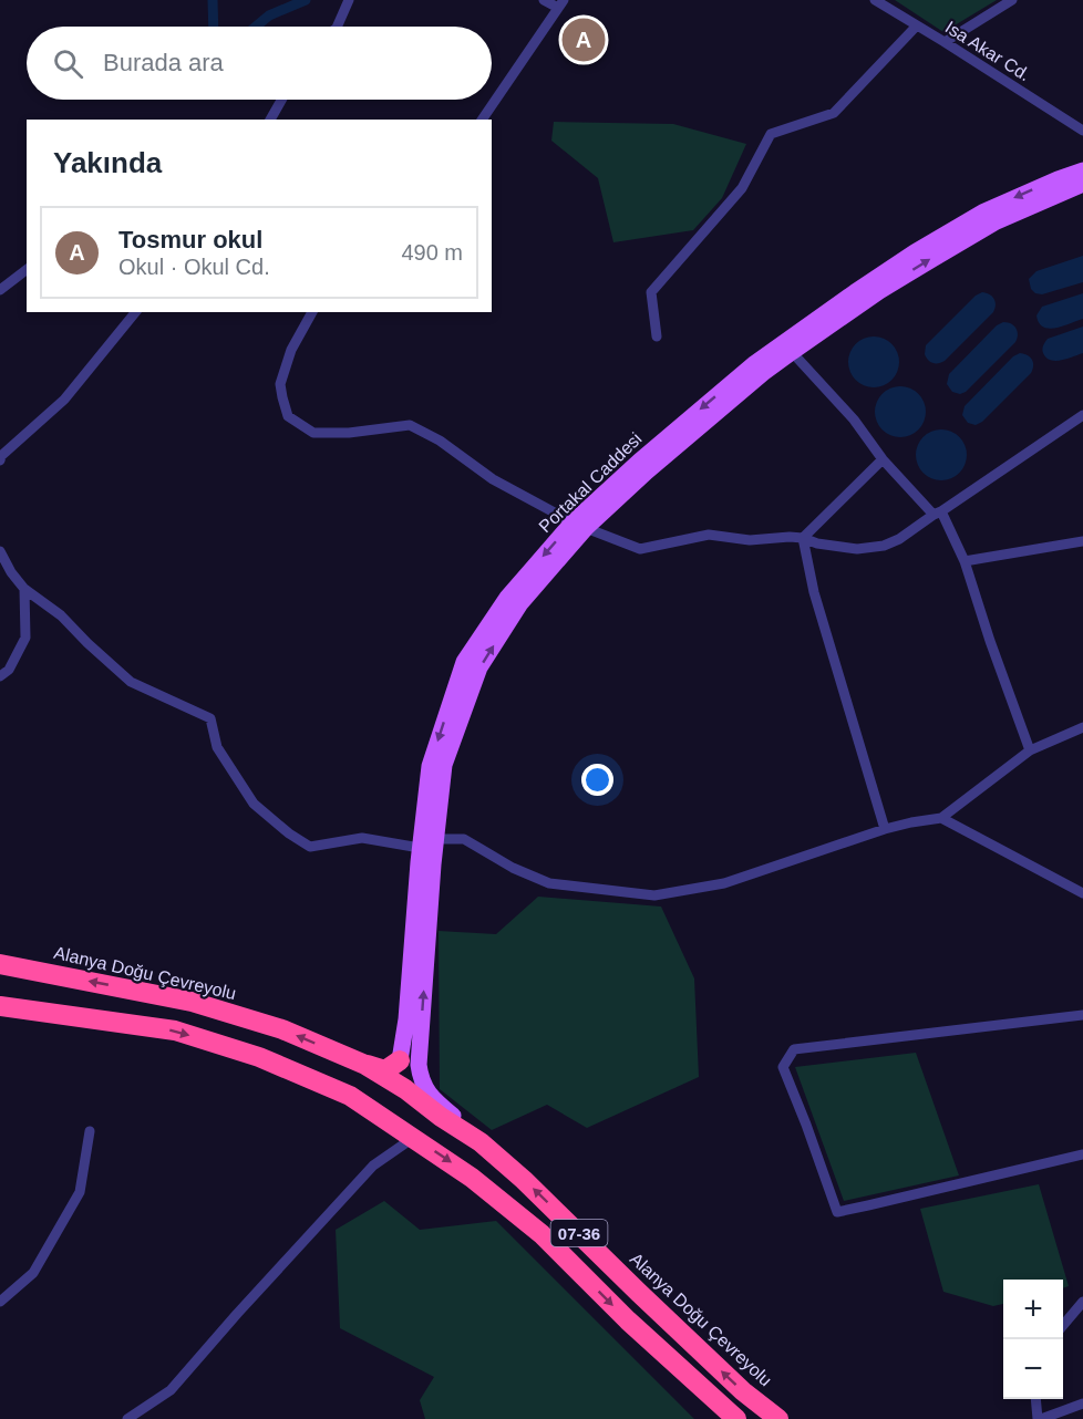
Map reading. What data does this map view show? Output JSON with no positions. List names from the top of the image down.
{
  "streets": {
    "highway": ["Alanya Doğu Çevreyolu", "07-36"],
    "main road": ["Portakal Caddesi"],
    "street": ["Isa Akar Cd."]
  },
  "page": {
    "pins": "A",
    "search": "Burada ara",
    "heading": "Yakında",
    "list": [
      {
        "mark": "A",
        "name": "Tosmur okul",
        "note": "Okul · Okul Cd.",
        "value": "490 m"
      }
    ],
    "map_buttons": ["+", "−"]
  }
}
